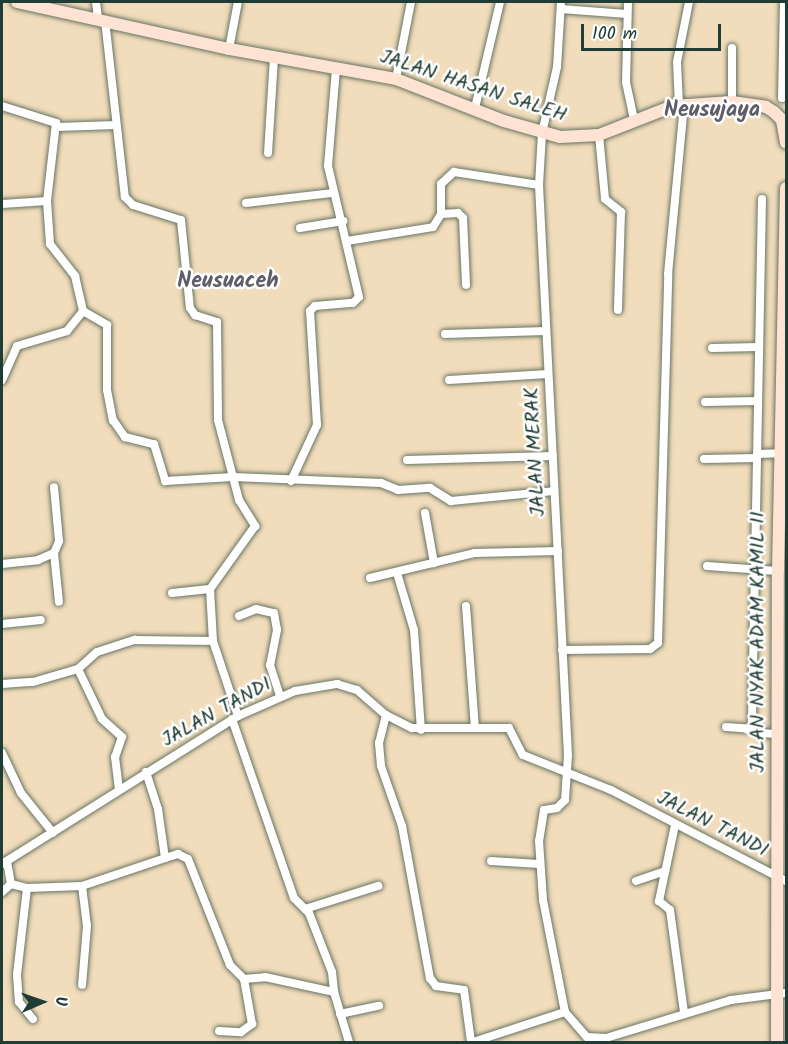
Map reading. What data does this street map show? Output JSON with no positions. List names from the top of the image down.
{
  "streets": {
    "street": [
      "JALAN HASAN SALEH",
      "JALAN MERAK",
      "JALAN NYAK ADAM KAMIL II",
      "JALAN TANDI"
    ]
  },
  "crossings": [
    ["JALAN HASAN SALEH", "JALAN MERAK"],
    ["JALAN MERAK", "JALAN TANDI"],
    ["JALAN NYAK ADAM KAMIL II", "JALAN TANDI"]
  ],
  "districts": ["Neusujaya", "Neusuaceh"],
  "scale_bar": "100 m",
  "north": "right"
}
